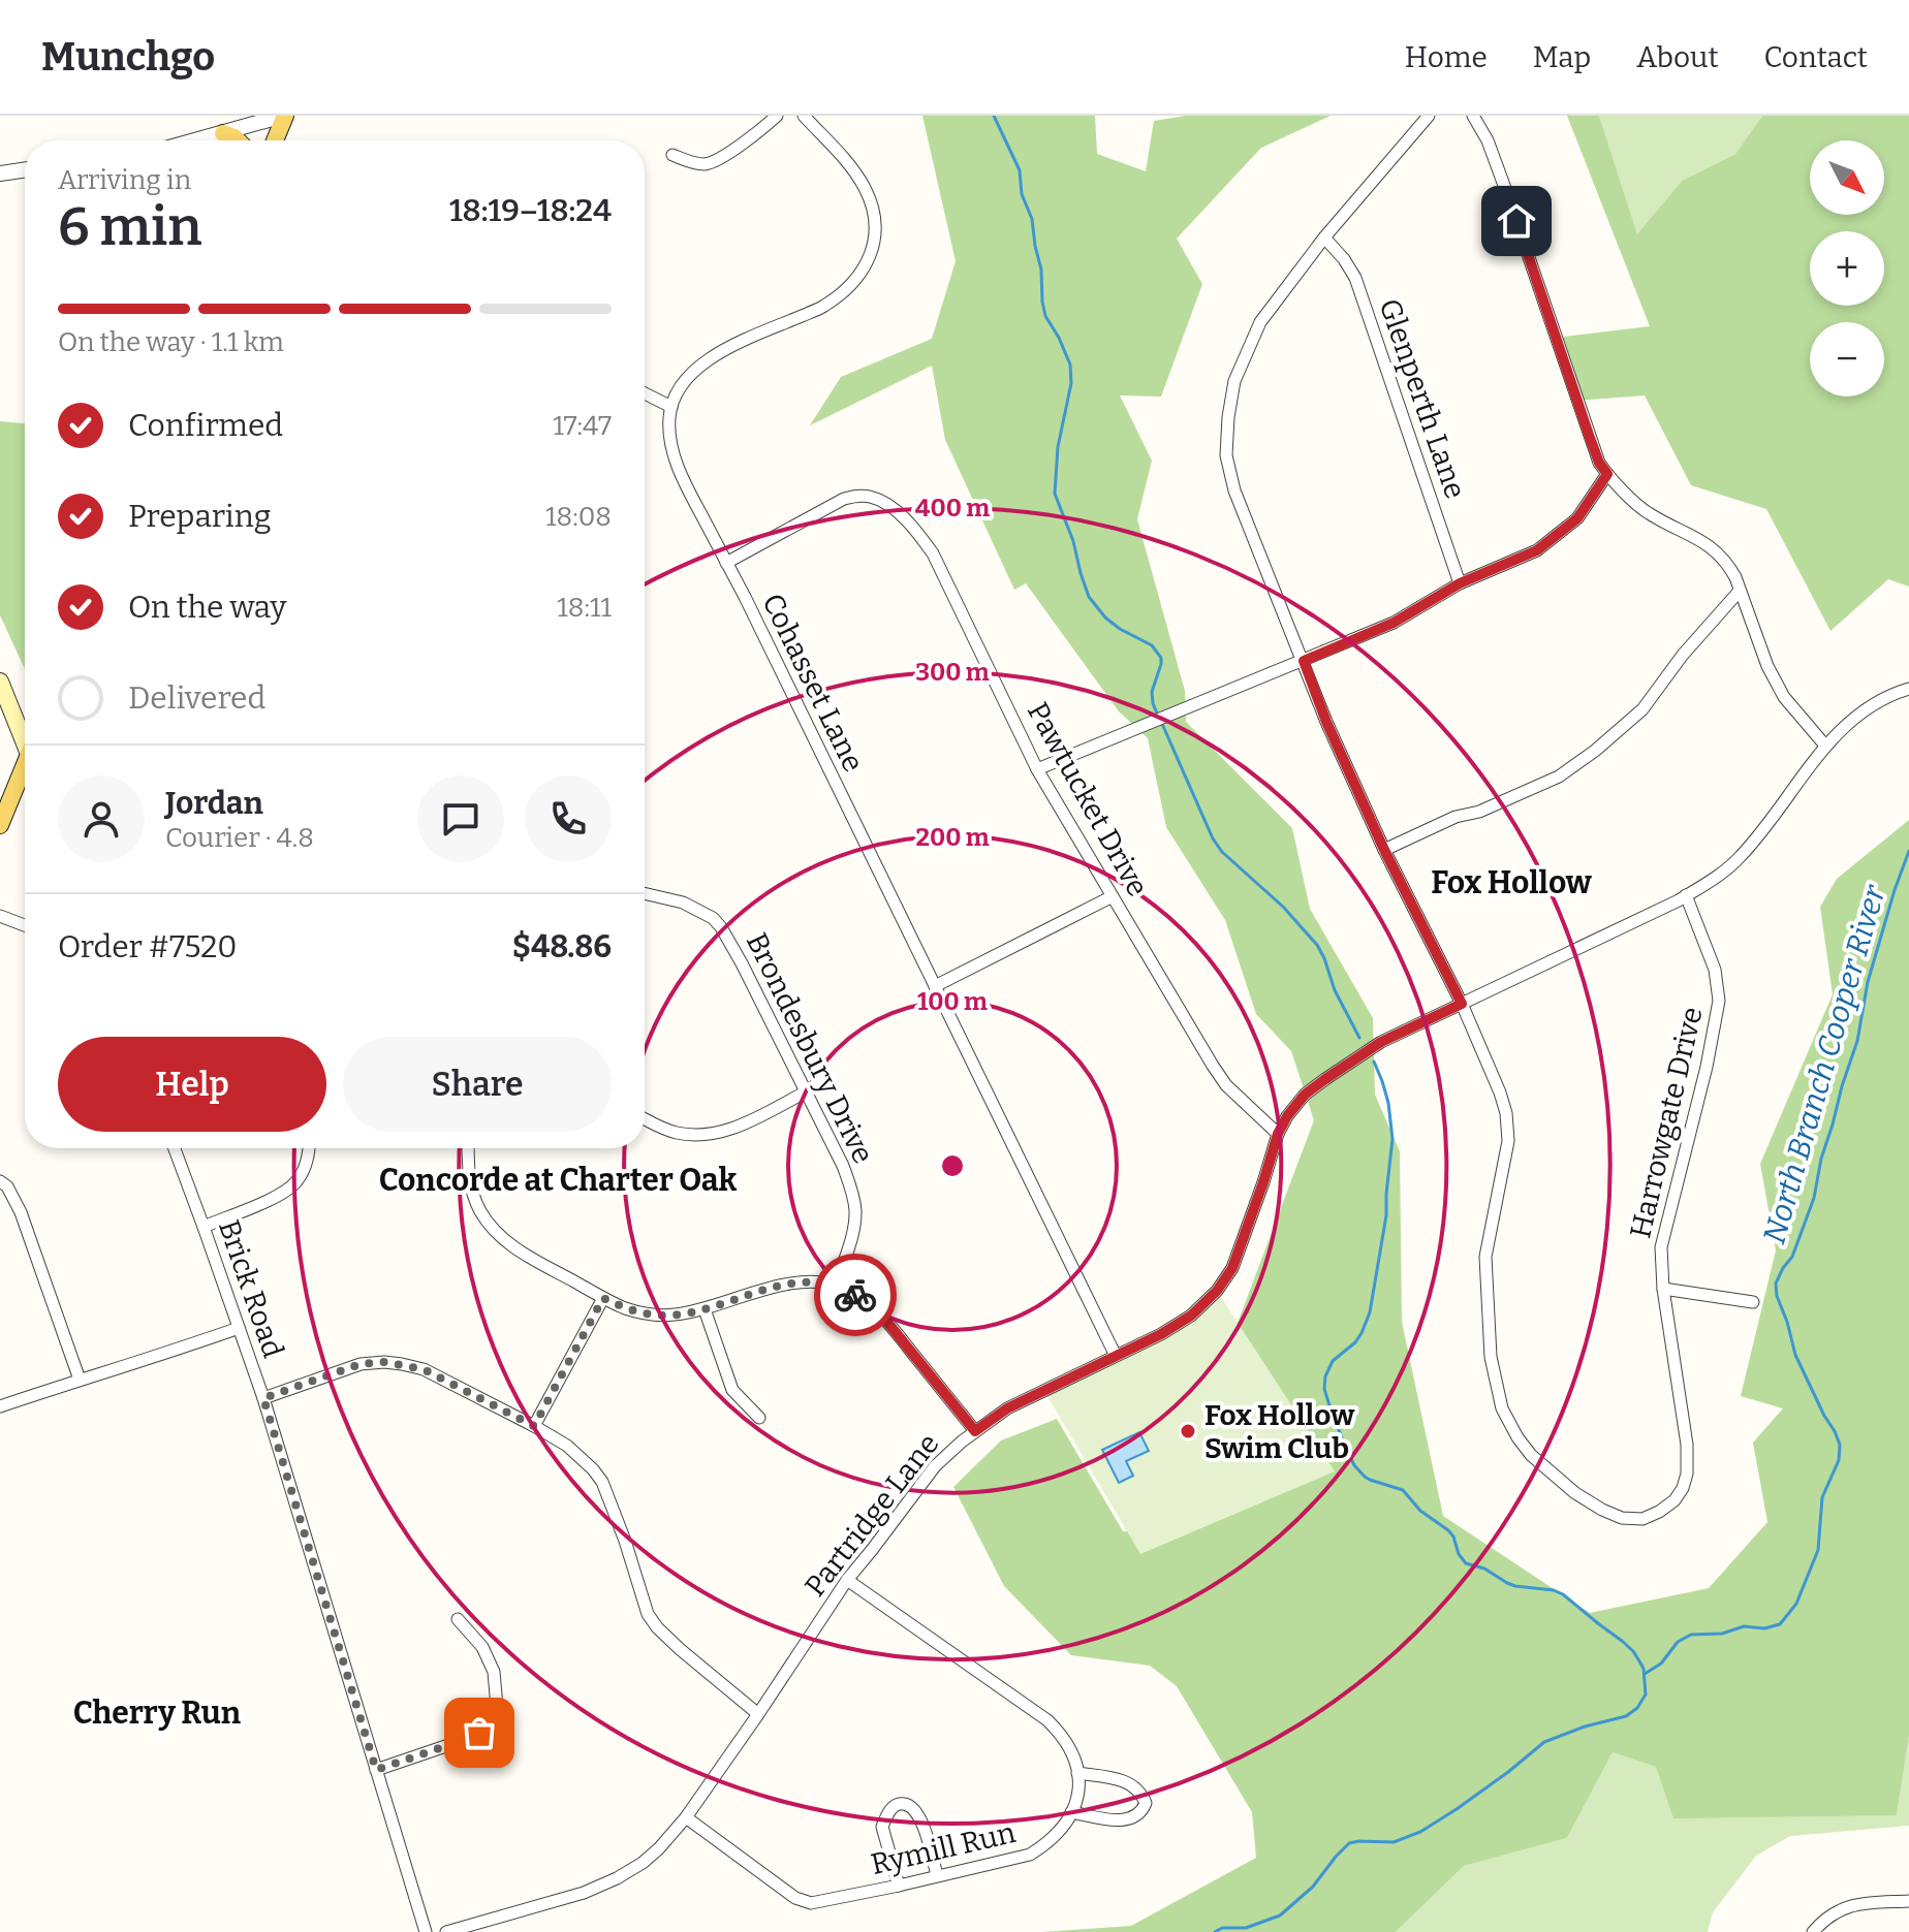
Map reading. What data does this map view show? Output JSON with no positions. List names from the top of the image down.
{
  "streets": {
    "street": [
      "Glenperth Lane",
      "Cohasset Lane",
      "Pawtucket Drive",
      "Brondesbury Drive",
      "Harrowgate Drive",
      "Brick Road",
      "Partridge Lane",
      "Rymill Run"
    ]
  },
  "crossings": [
    ["Glenperth Lane", "Harrowgate Drive"],
    ["Cohasset Lane", "Pawtucket Drive"],
    ["Cohasset Lane", "Partridge Lane"],
    ["Pawtucket Drive", "Partridge Lane"],
    ["Harrowgate Drive", "Partridge Lane"],
    ["Partridge Lane", "Rymill Run"]
  ],
  "districts": ["Fox Hollow", "Concorde at Charter Oak", "Cherry Run"],
  "water": ["North Branch Cooper River"],
  "places": ["Fox Hollow Swim Club"],
  "north": "bottom right",
  "page": {
    "header": "Munchgo",
    "nav": [
      "Home",
      "Map",
      "About",
      "Contact"
    ],
    "map_buttons": ["+", "−"],
    "heading": ["6 min", "Arriving in", "18:19–18:24"],
    "panel": [
      "Jordan",
      "Courier · 4.8",
      "Order #7520",
      "$48.86"
    ],
    "bar": "On the way · 1.1 km",
    "list": [
      ["Confirmed", "17:47"],
      ["Preparing", "18:08"],
      ["On the way", "18:11"],
      "Delivered"
    ],
    "buttons": ["Help", "Share"]
  },
  "rings": [
    "400 m",
    "300 m",
    "200 m",
    "100 m"
  ]
}
